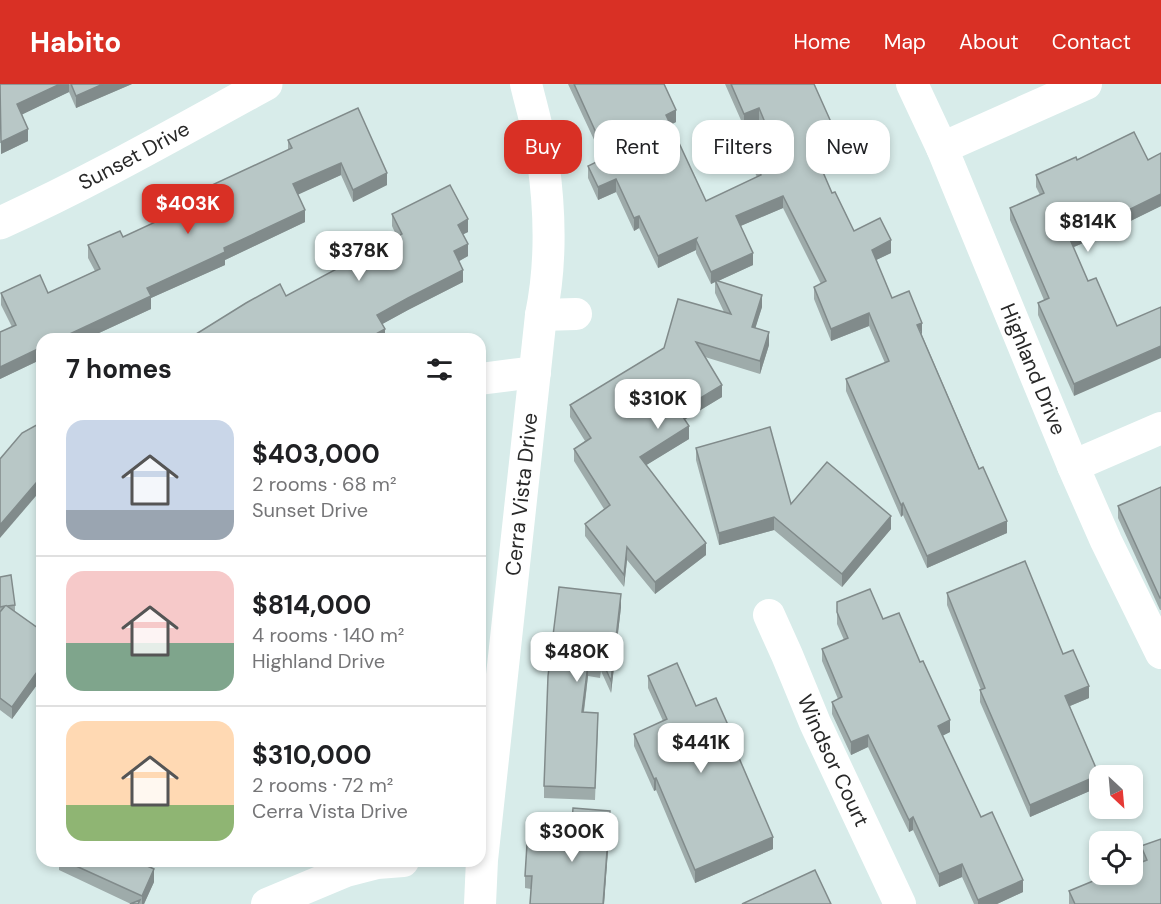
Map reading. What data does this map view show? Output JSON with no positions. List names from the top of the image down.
{
  "streets": {
    "street": [
      "Sunset Drive",
      "Highland Drive",
      "Cerra Vista Drive",
      "Windsor Court"
    ]
  },
  "north": "bottom right",
  "page": {
    "header": "Habito",
    "nav": [
      "Home",
      "Map",
      "About",
      "Contact"
    ],
    "chip": [
      "Buy",
      "Rent",
      "Filters",
      "New"
    ],
    "price": [
      "$403K",
      "$814K",
      "$378K",
      "$310K",
      "$480K",
      "$441K",
      "$300K"
    ],
    "heading": "7 homes",
    "list": [
      {
        "name": "$403,000",
        "note": "2 rooms · 68 m² · Sunset Drive"
      },
      {
        "name": "$814,000",
        "note": "4 rooms · 140 m² · Highland Drive"
      },
      {
        "name": "$310,000",
        "note": "2 rooms · 72 m² · Cerra Vista Drive"
      }
    ]
  }
}
